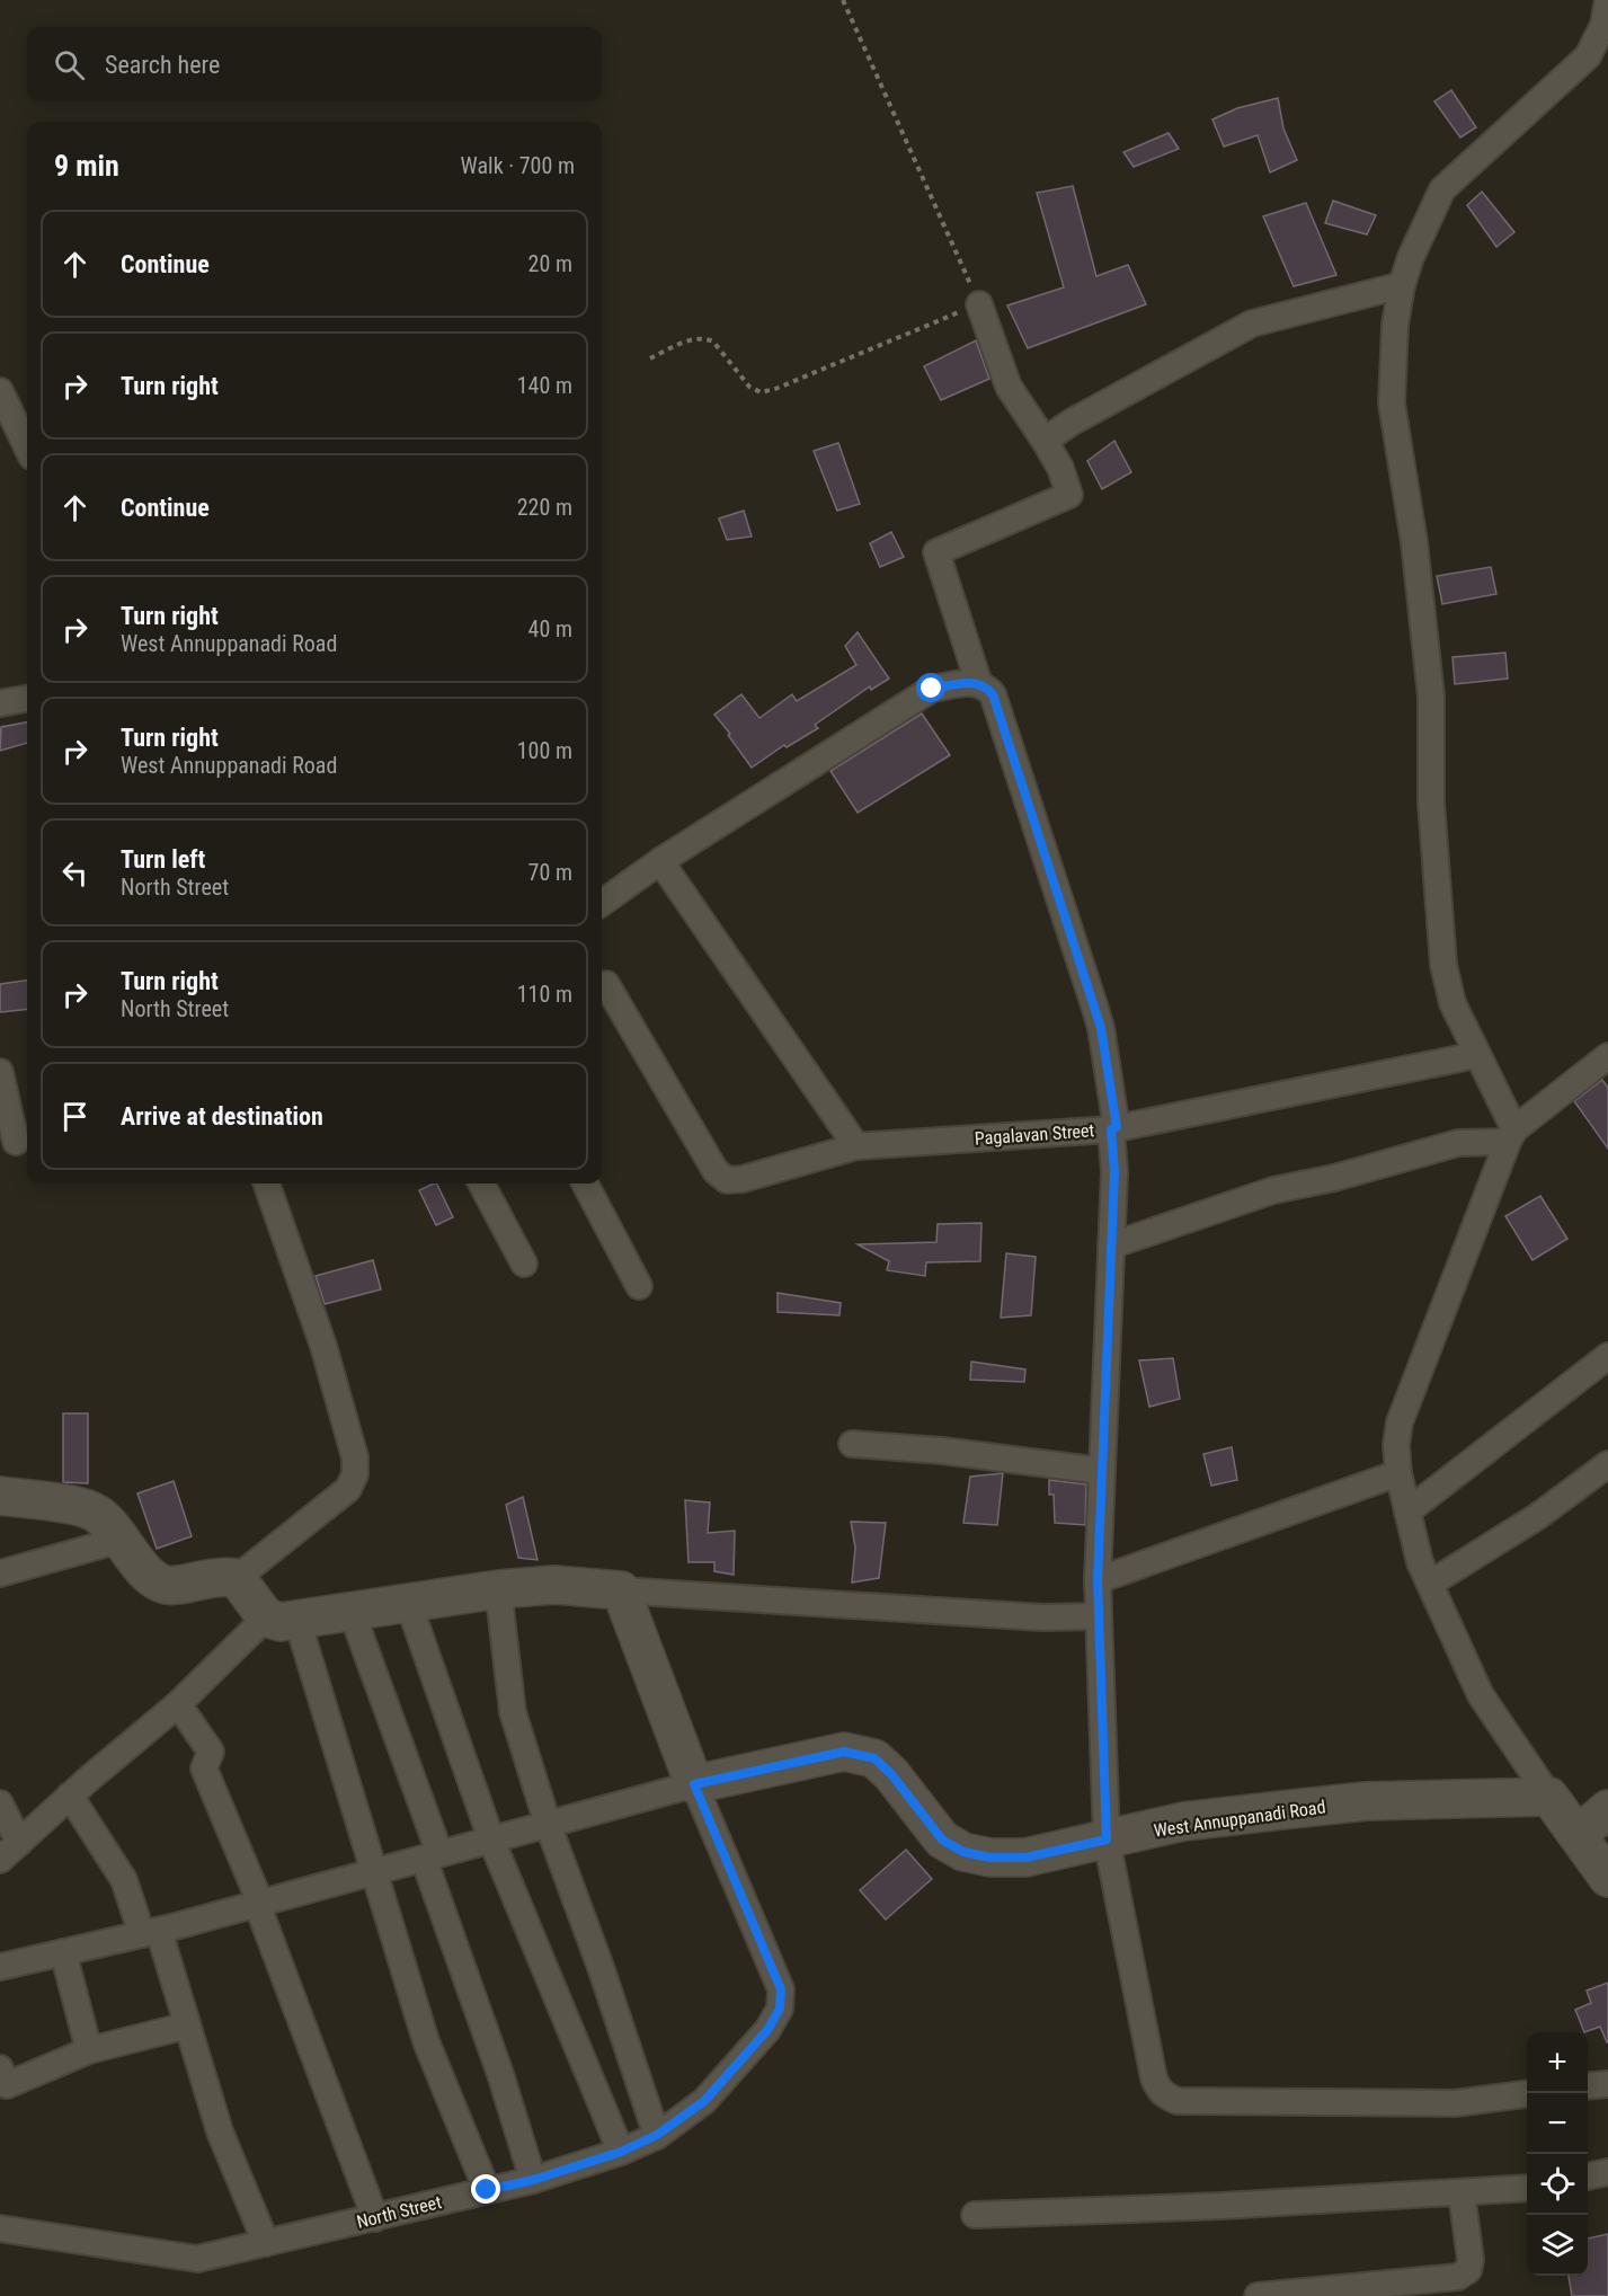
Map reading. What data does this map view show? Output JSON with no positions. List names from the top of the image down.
{
  "streets": {
    "street": ["Pagalavan Street", "West Annuppanadi Road", "North Street"]
  },
  "crossings": [
    ["West Annuppanadi Road", "North Street"]
  ],
  "page": {
    "search": "Search here",
    "heading": ["9 min", "Walk · 700 m"],
    "list": [
      ["Continue", "20 m"],
      ["Turn right", "140 m"],
      ["Continue", "220 m"],
      ["Turn right", "West Annuppanadi Road", "40 m"],
      ["Turn right", "West Annuppanadi Road", "100 m"],
      ["Turn left", "North Street", "70 m"],
      ["Turn right", "North Street", "110 m"],
      "Arrive at destination"
    ],
    "map_buttons": ["+", "−"]
  }
}
